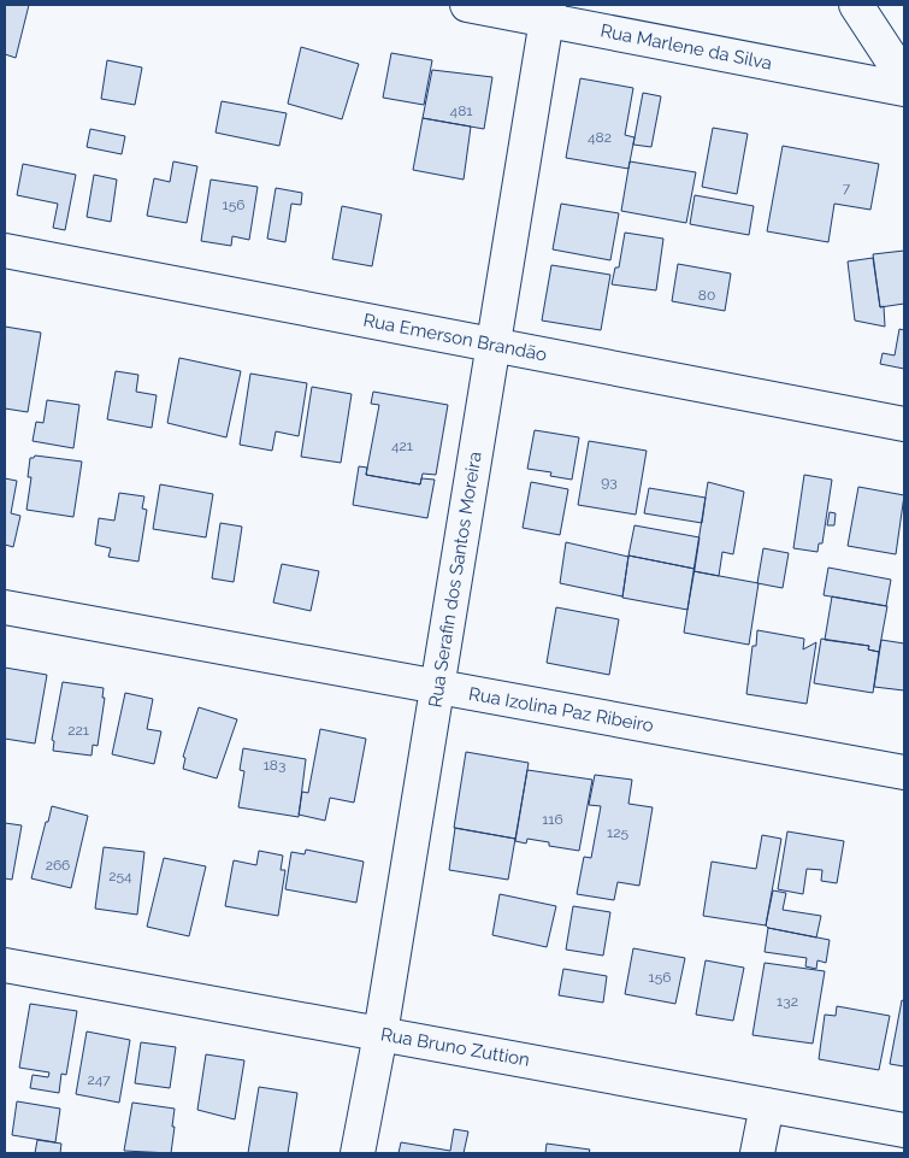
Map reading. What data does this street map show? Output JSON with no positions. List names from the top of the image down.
{
  "streets": {
    "street": [
      "Rua Marlene da Silva",
      "Rua Emerson Brandão",
      "Rua Serafin dos Santos Moreira",
      "Rua Izolina Paz Ribeiro",
      "Rua Bruno Zuttion"
    ]
  },
  "crossings": [
    ["Rua Marlene da Silva", "Rua Serafin dos Santos Moreira"],
    ["Rua Emerson Brandão", "Rua Serafin dos Santos Moreira"],
    ["Rua Serafin dos Santos Moreira", "Rua Izolina Paz Ribeiro"],
    ["Rua Serafin dos Santos Moreira", "Rua Bruno Zuttion"]
  ],
  "house_numbers": [
    "481",
    "482",
    "7",
    "156",
    "80",
    "421",
    "93",
    "221",
    "183",
    "116",
    "125",
    "266",
    "254",
    "156",
    "132",
    "247"
  ]
}
